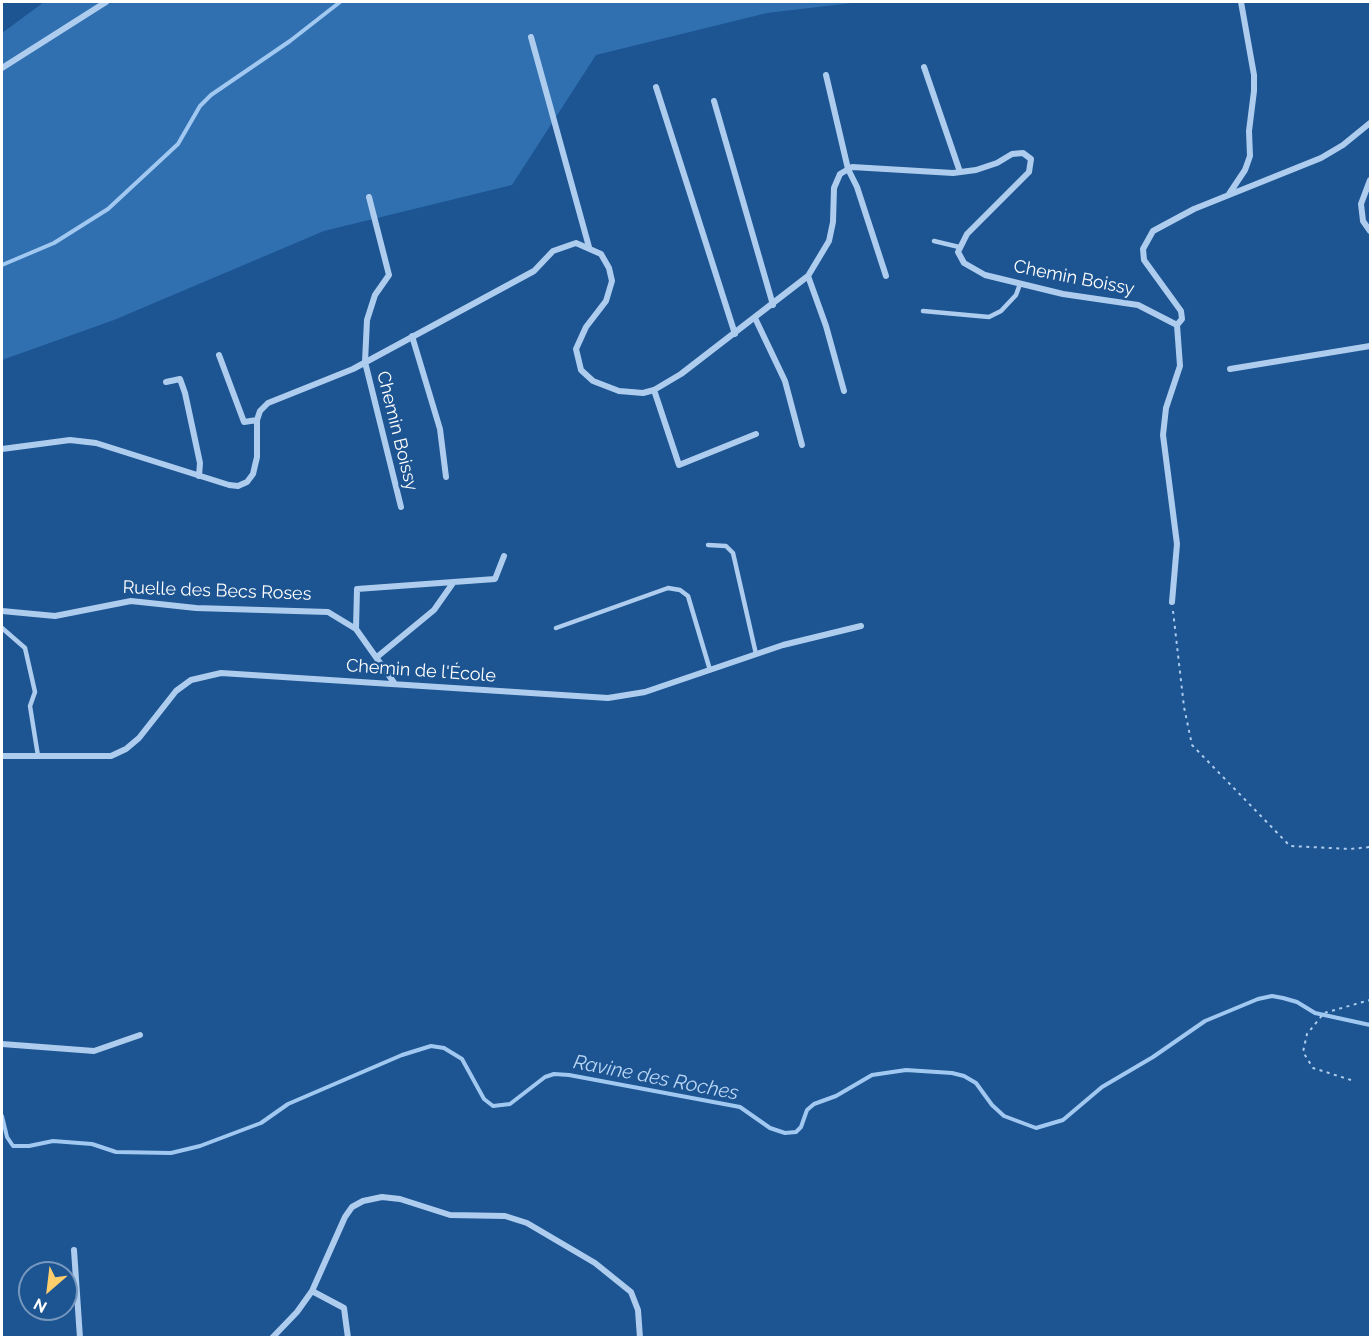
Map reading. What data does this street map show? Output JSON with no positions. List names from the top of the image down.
{
  "streets": {
    "street": ["Chemin Boissy", "Ruelle des Becs Roses", "Chemin de l'École"]
  },
  "crossings": [
    ["Ruelle des Becs Roses", "Chemin de l'École"]
  ],
  "water": ["Ravine des Roches"],
  "north": "bottom left"
}
